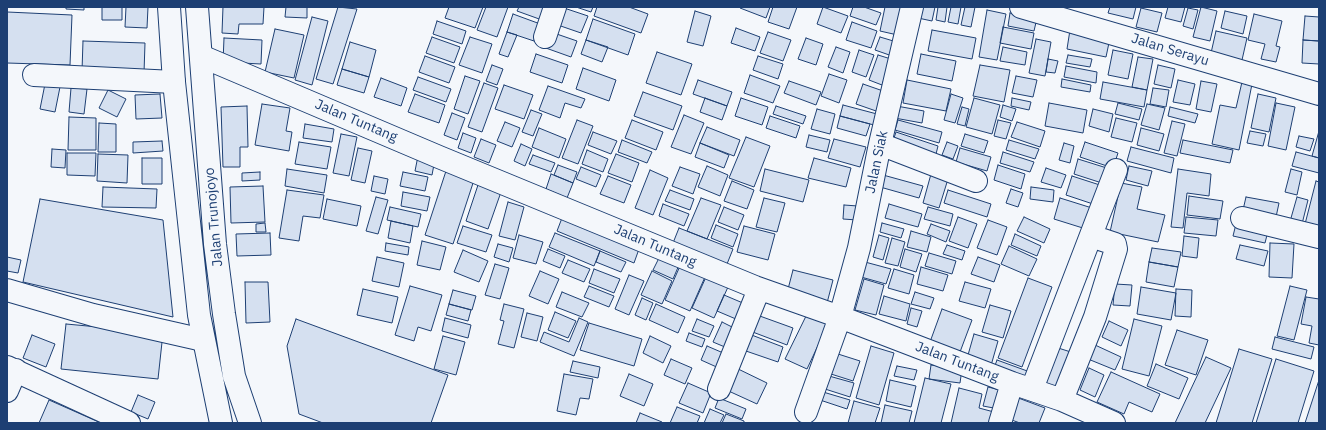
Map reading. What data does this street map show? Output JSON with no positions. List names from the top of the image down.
{
  "streets": {
    "main road": [
      "Jalan Serayu",
      "Jalan Tuntang",
      "Jalan Siak",
      "Jalan Trunojoyo"
    ]
  },
  "crossings": [
    ["Jalan Tuntang", "Jalan Siak"],
    ["Jalan Tuntang", "Jalan Trunojoyo"]
  ]
}
